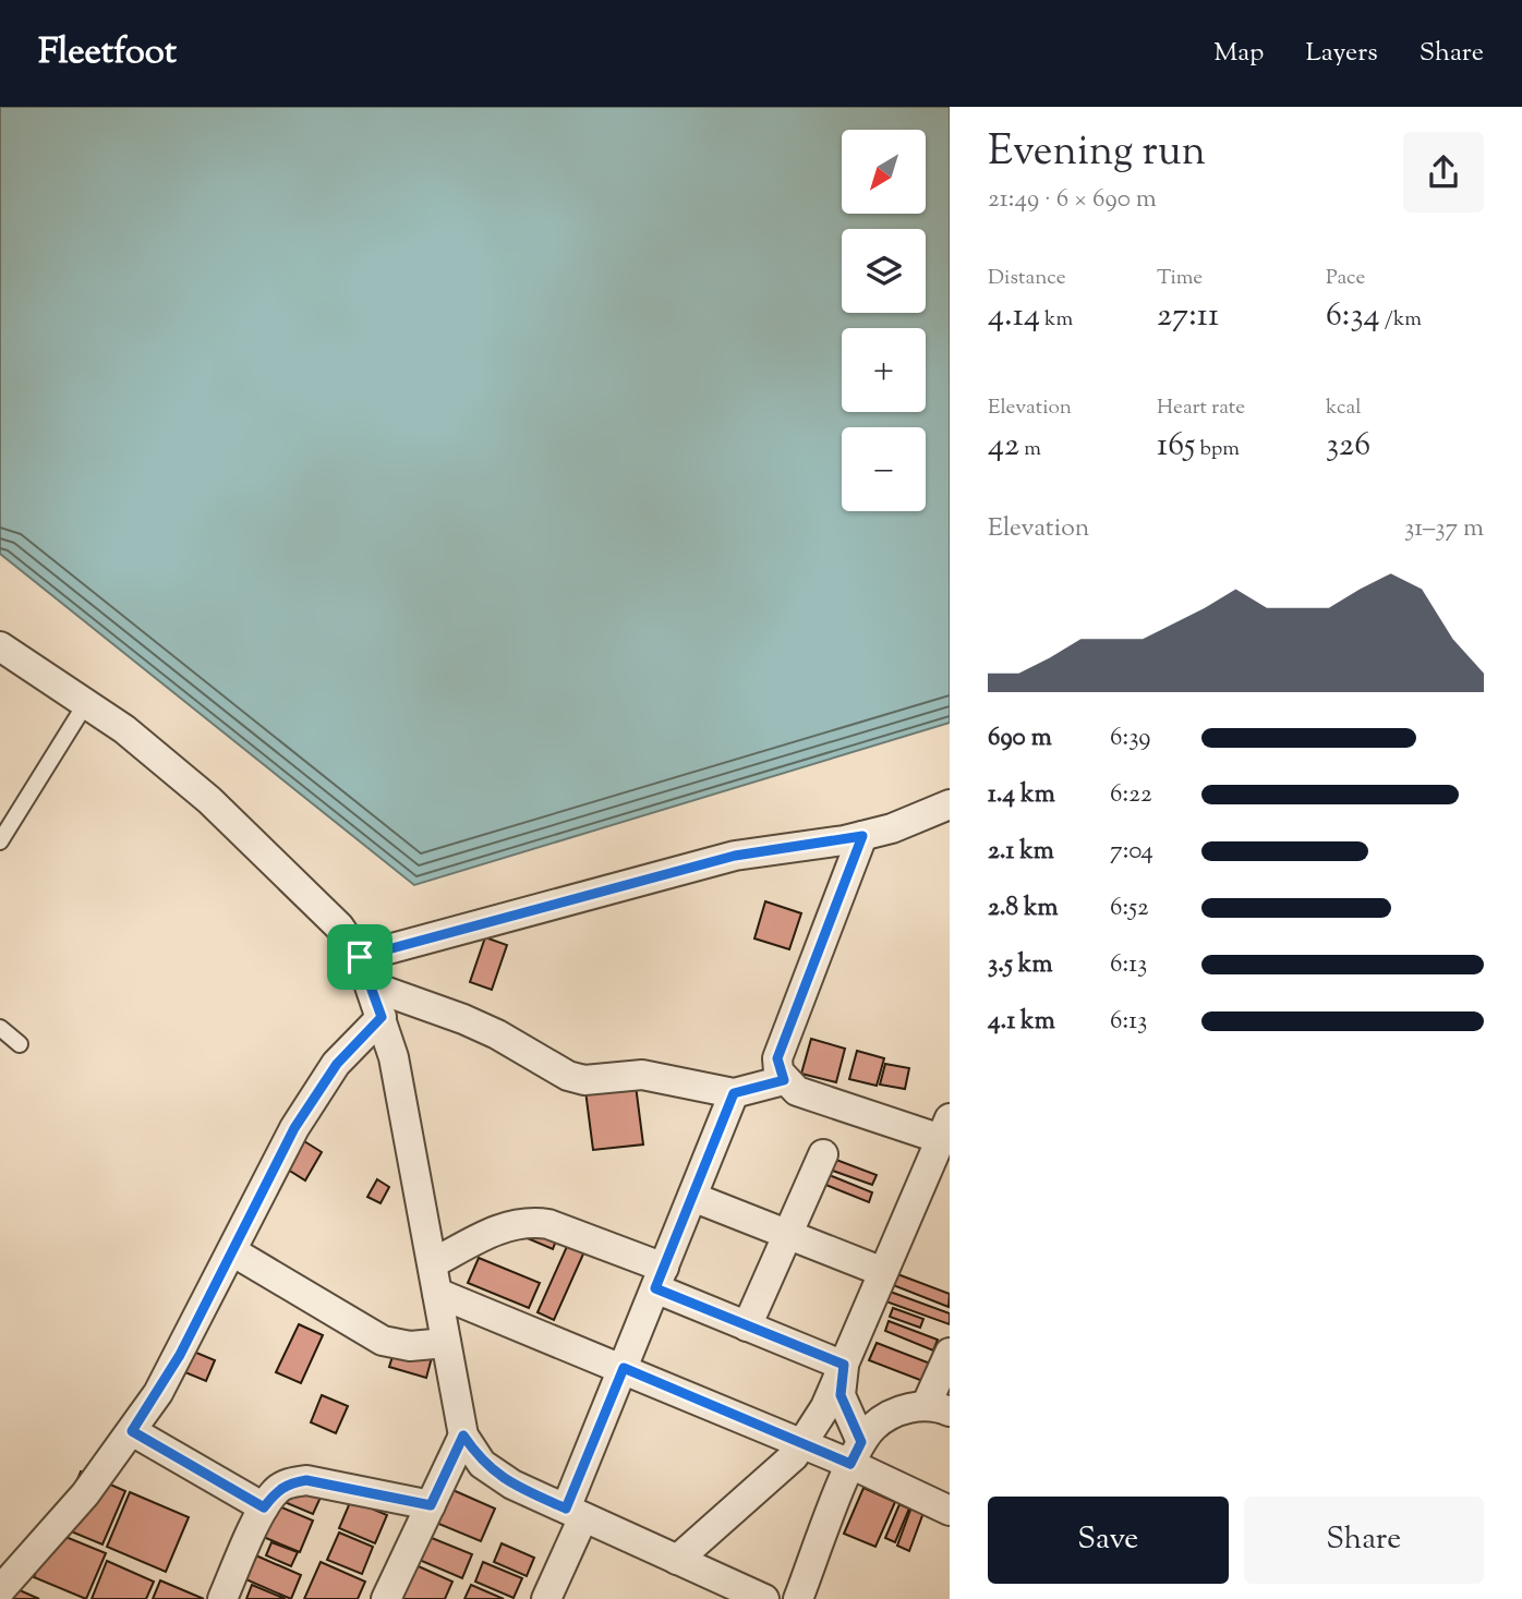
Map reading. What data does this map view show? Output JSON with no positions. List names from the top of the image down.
{
  "north": "bottom left",
  "page": {
    "header": "Fleetfoot",
    "nav": ["Map", "Layers", "Share"],
    "heading": ["Evening run", "21:49 · 6 × 690 m"],
    "map_buttons": ["+", "−"],
    "stats": [
      ["Distance", "4.14 km"],
      ["Time", "27:11"],
      ["Pace", "6:34 /km"],
      ["Elevation", "42 m"],
      ["Heart rate", "165 bpm"],
      ["kcal", "326"]
    ],
    "chart": ["Elevation", "31–37 m"],
    "list": [
      {
        "name": "690 m",
        "note": "6:39"
      },
      {
        "name": "1.4 km",
        "note": "6:22"
      },
      {
        "name": "2.1 km",
        "note": "7:04"
      },
      {
        "name": "2.8 km",
        "note": "6:52"
      },
      {
        "name": "3.5 km",
        "note": "6:13"
      },
      {
        "name": "4.1 km",
        "note": "6:13"
      }
    ],
    "buttons": ["Save", "Share"]
  }
}
